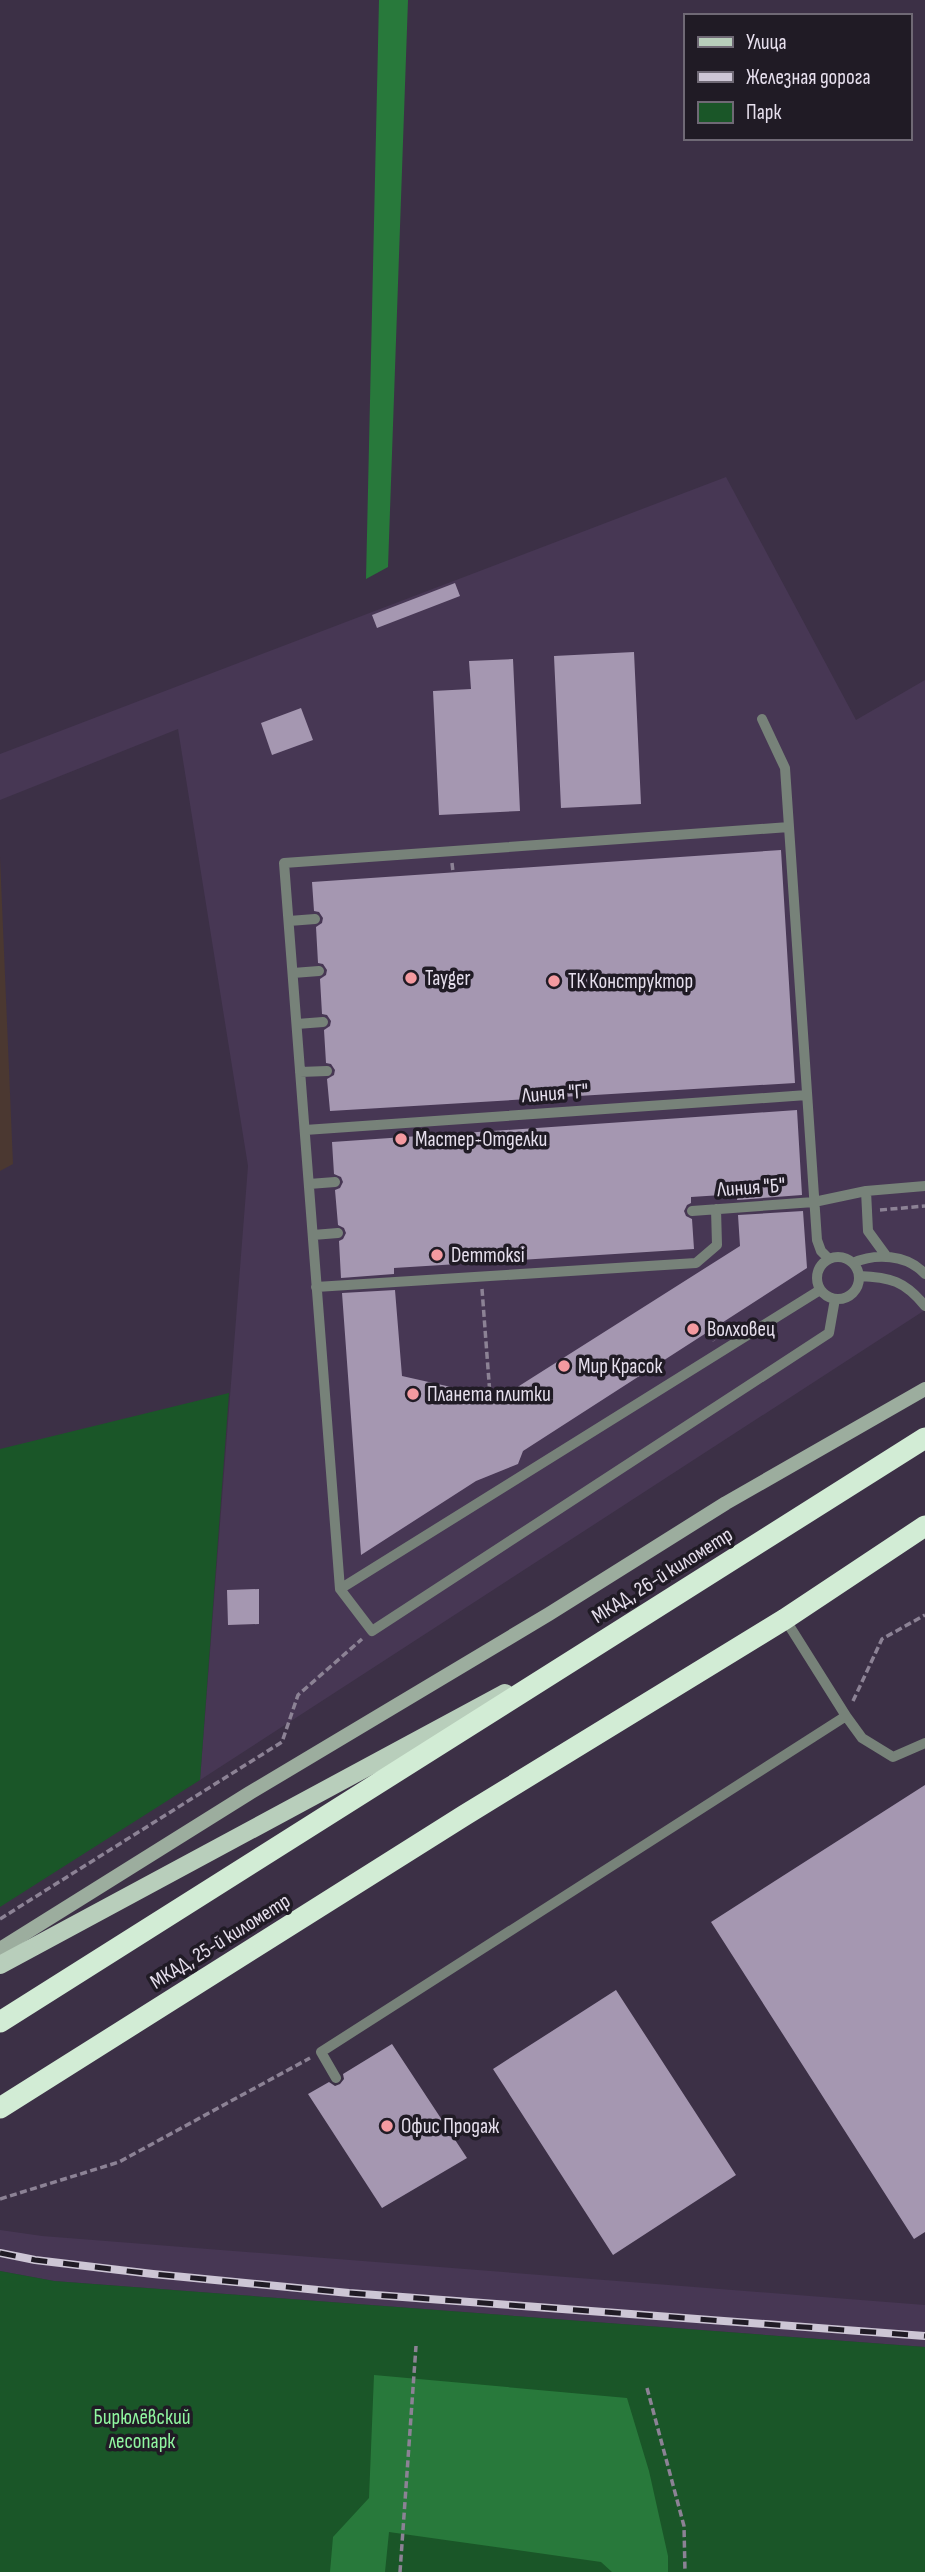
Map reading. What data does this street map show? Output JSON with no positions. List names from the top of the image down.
{
  "streets": {
    "highway": ["МКАД, 26-й километр", "МКАД, 25-й километр"],
    "lane": ["Линия \"Г\"", "Линия \"Б\""]
  },
  "parks": ["Бирюлёвский лесопарк"],
  "places": [
    "Tayger",
    "ТК Конструктор",
    "Мастер-Отделки",
    "Demmoksi",
    "Волховец",
    "Мир Красок",
    "Планета плитки",
    "Офис Продаж"
  ],
  "legend": ["Улица", "Железная дорога", "Парк"]
}
